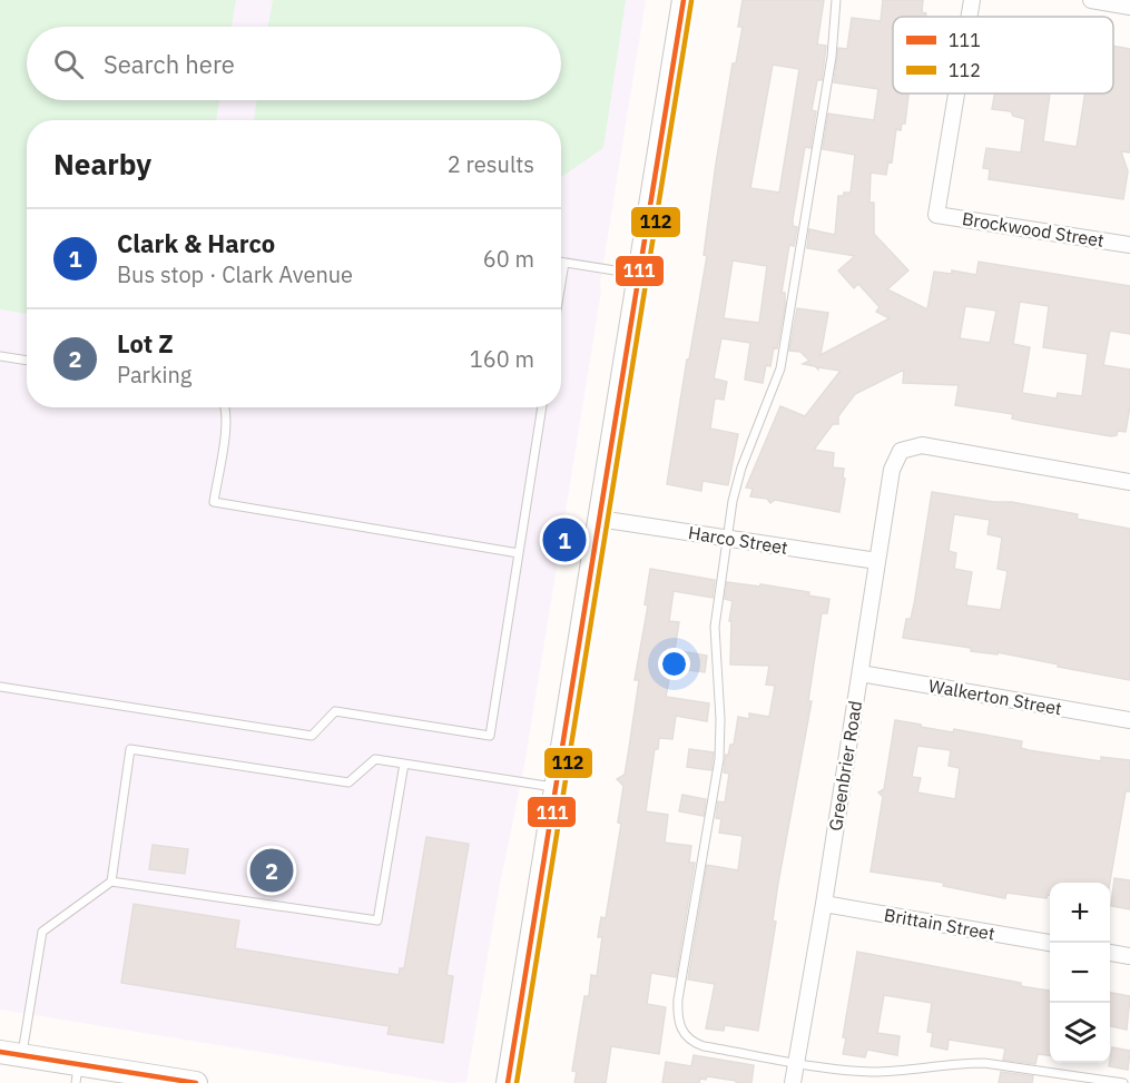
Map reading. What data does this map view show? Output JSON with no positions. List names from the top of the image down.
{
  "streets": {
    "street": [
      "Brockwood Street",
      "Harco Street",
      "Walkerton Street",
      "Greenbrier Road",
      "Brittain Street"
    ]
  },
  "crossings": [
    ["Harco Street", "Greenbrier Road"],
    ["Walkerton Street", "Greenbrier Road"],
    ["Greenbrier Road", "Brittain Street"]
  ],
  "lines": ["transit line 111", "transit line 112"],
  "legend": ["111", "112"],
  "page": {
    "search": "Search here",
    "heading": ["Nearby", "2 results"],
    "list": [
      {
        "mark": "1",
        "name": "Clark & Harco",
        "note": "Bus stop · Clark Avenue",
        "value": "60 m"
      },
      {
        "mark": "2",
        "name": "Lot Z",
        "note": "Parking",
        "value": "160 m"
      }
    ],
    "pins": ["1", "2"],
    "map_buttons": ["+", "−"]
  }
}
